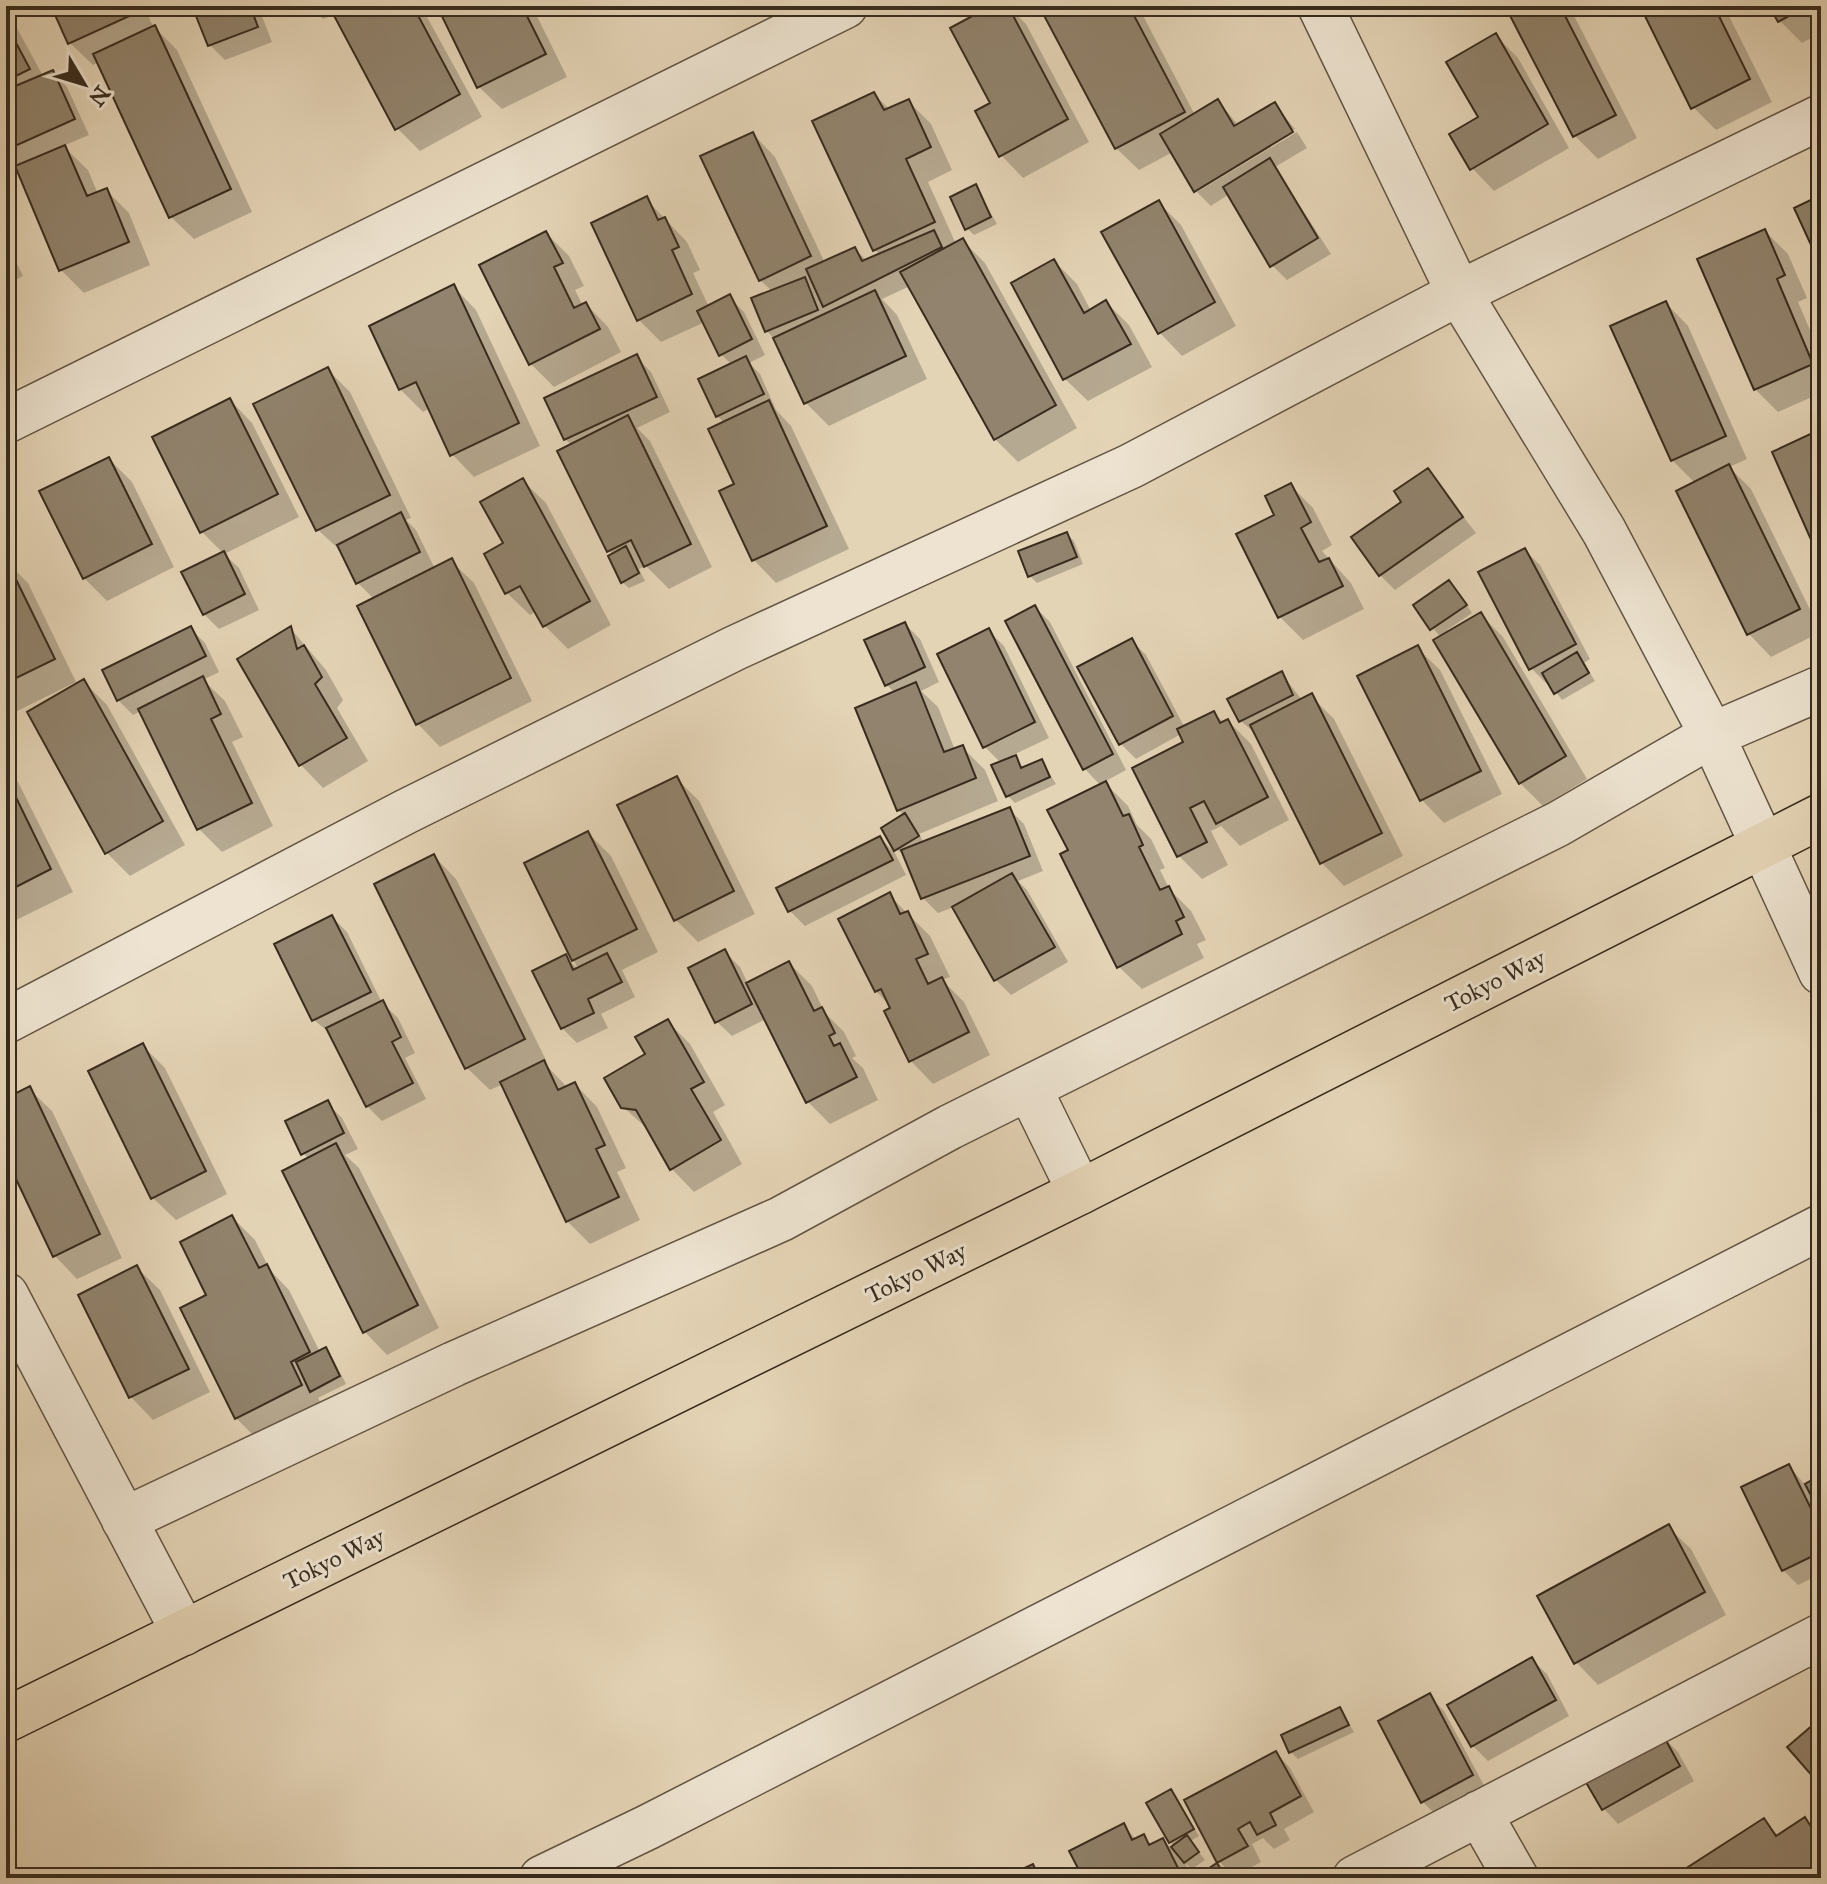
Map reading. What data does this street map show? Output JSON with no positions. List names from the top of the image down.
{
  "streets": {
    "main road": ["Tokyo Way"]
  },
  "north": "bottom right"
}
